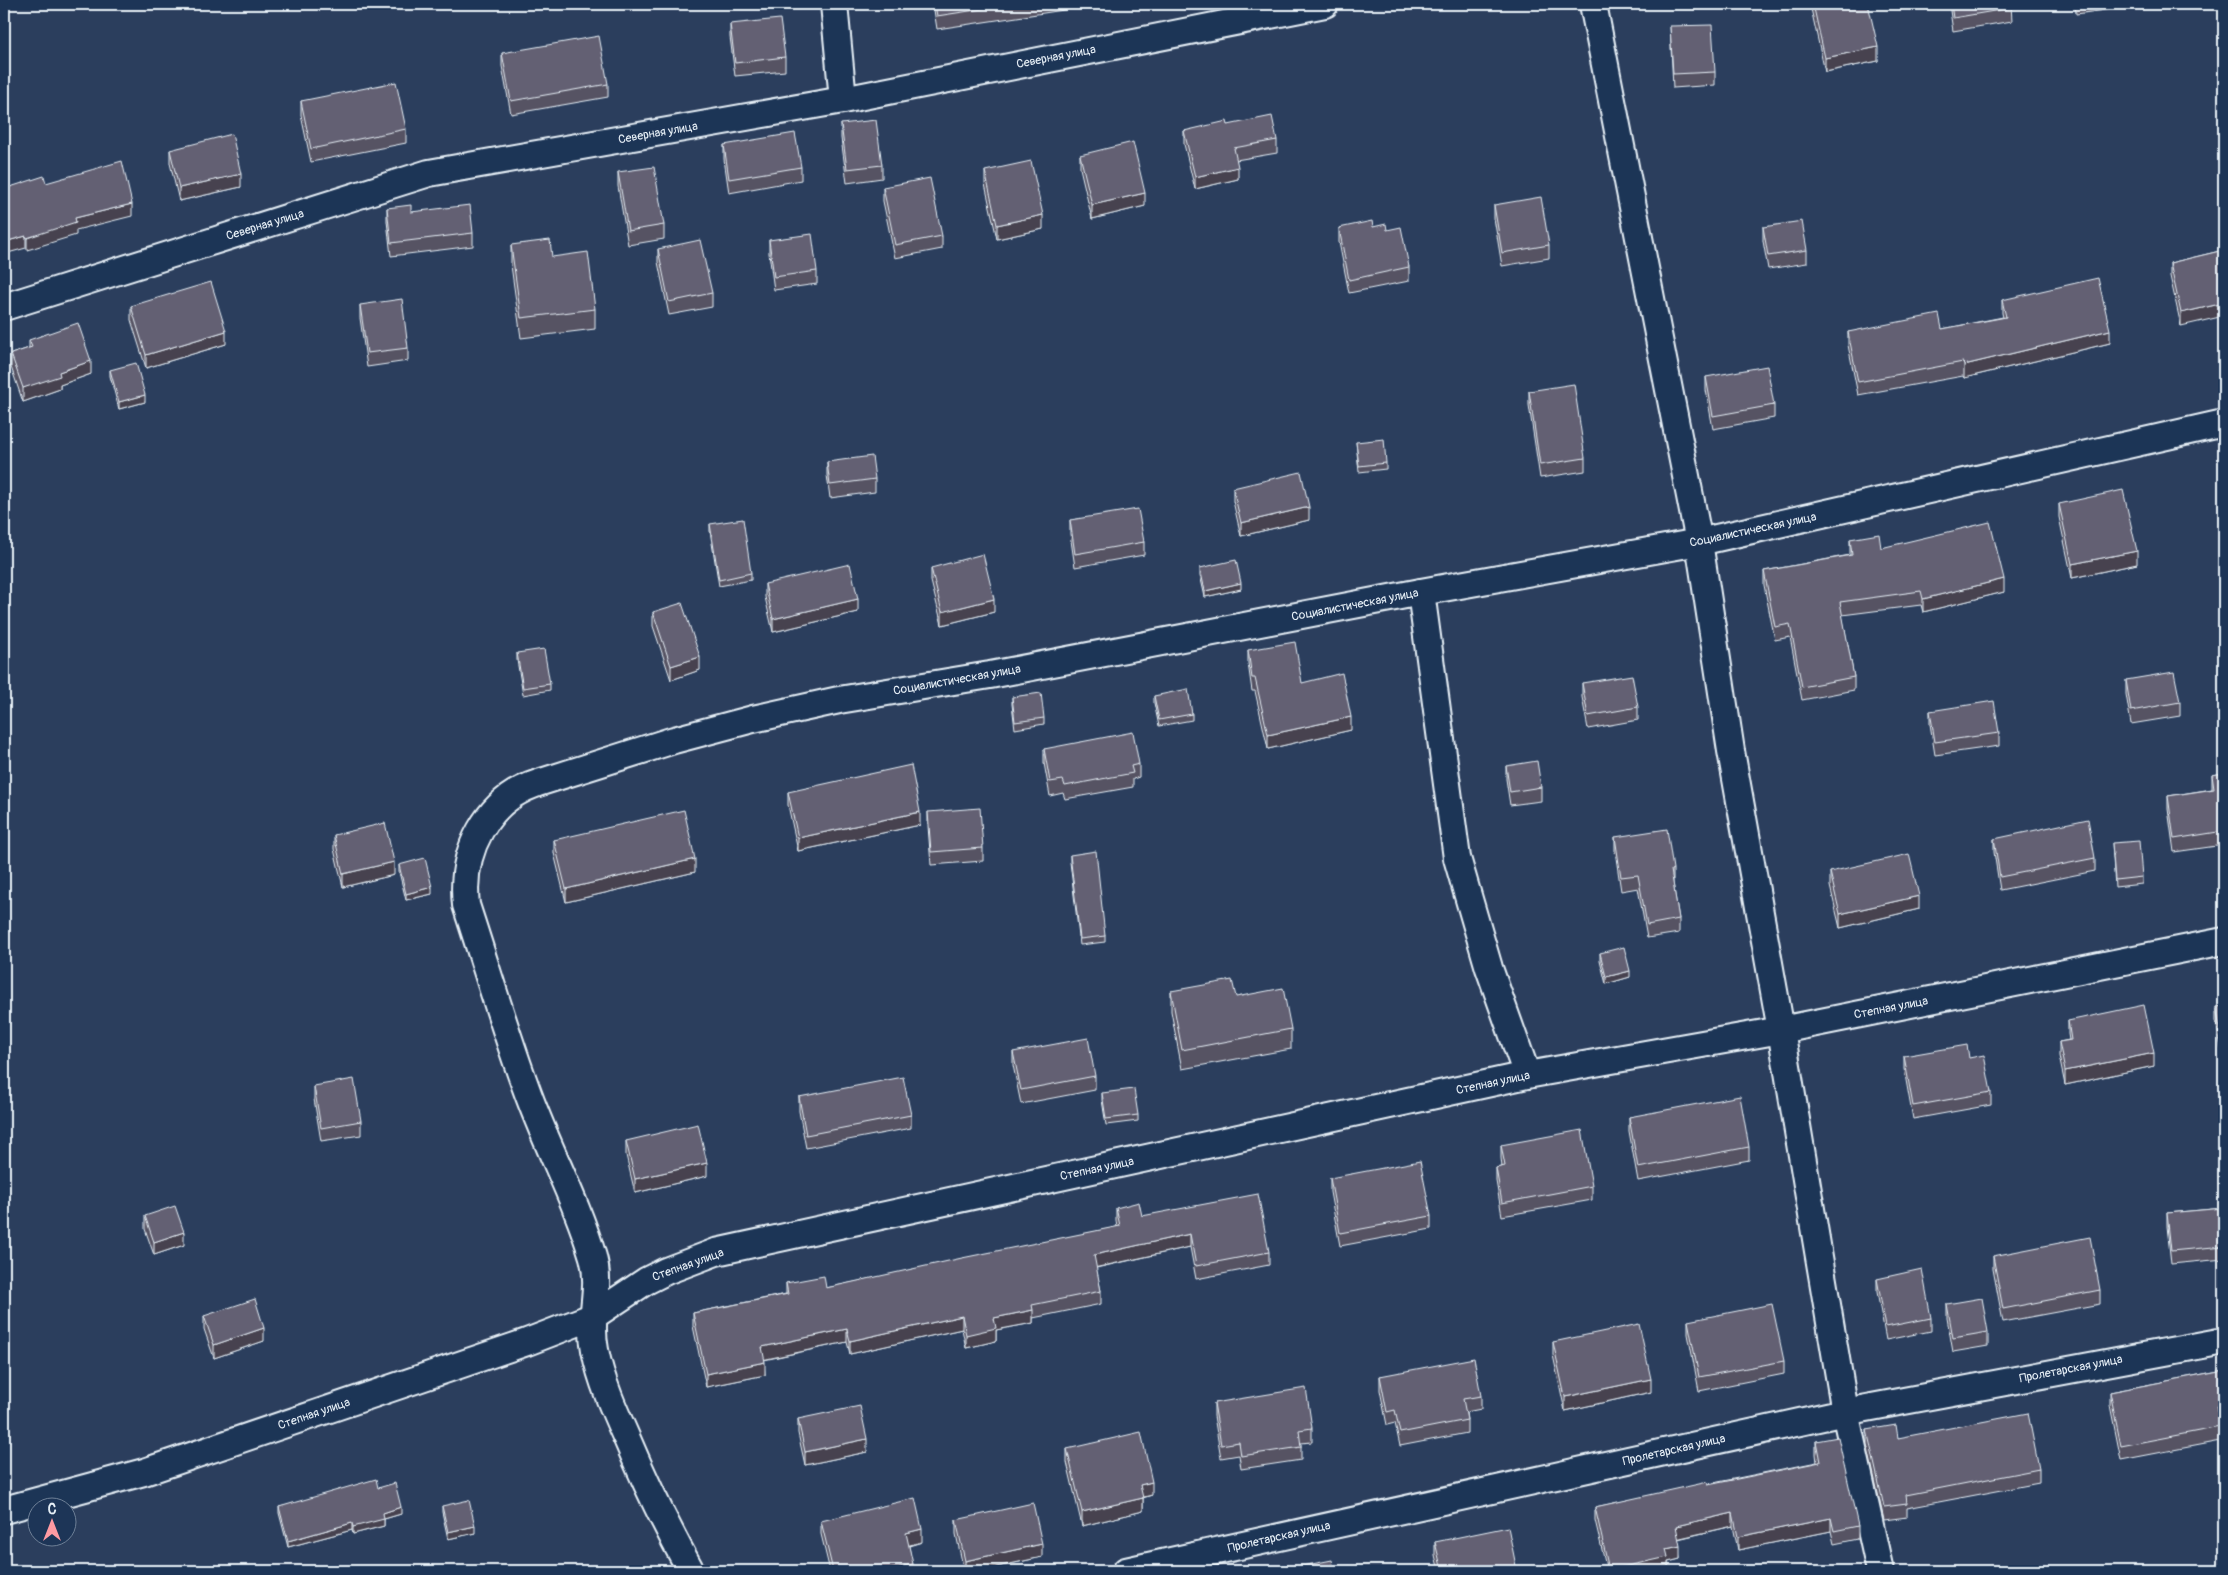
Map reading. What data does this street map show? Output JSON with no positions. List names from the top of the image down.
{
  "streets": {
    "street": [
      "Северная улица",
      "Социалистическая улица",
      "Степная улица",
      "Пролетарская улица"
    ]
  },
  "crossings": [
    ["Социалистическая улица", "Степная улица"]
  ],
  "north": "top"
}
